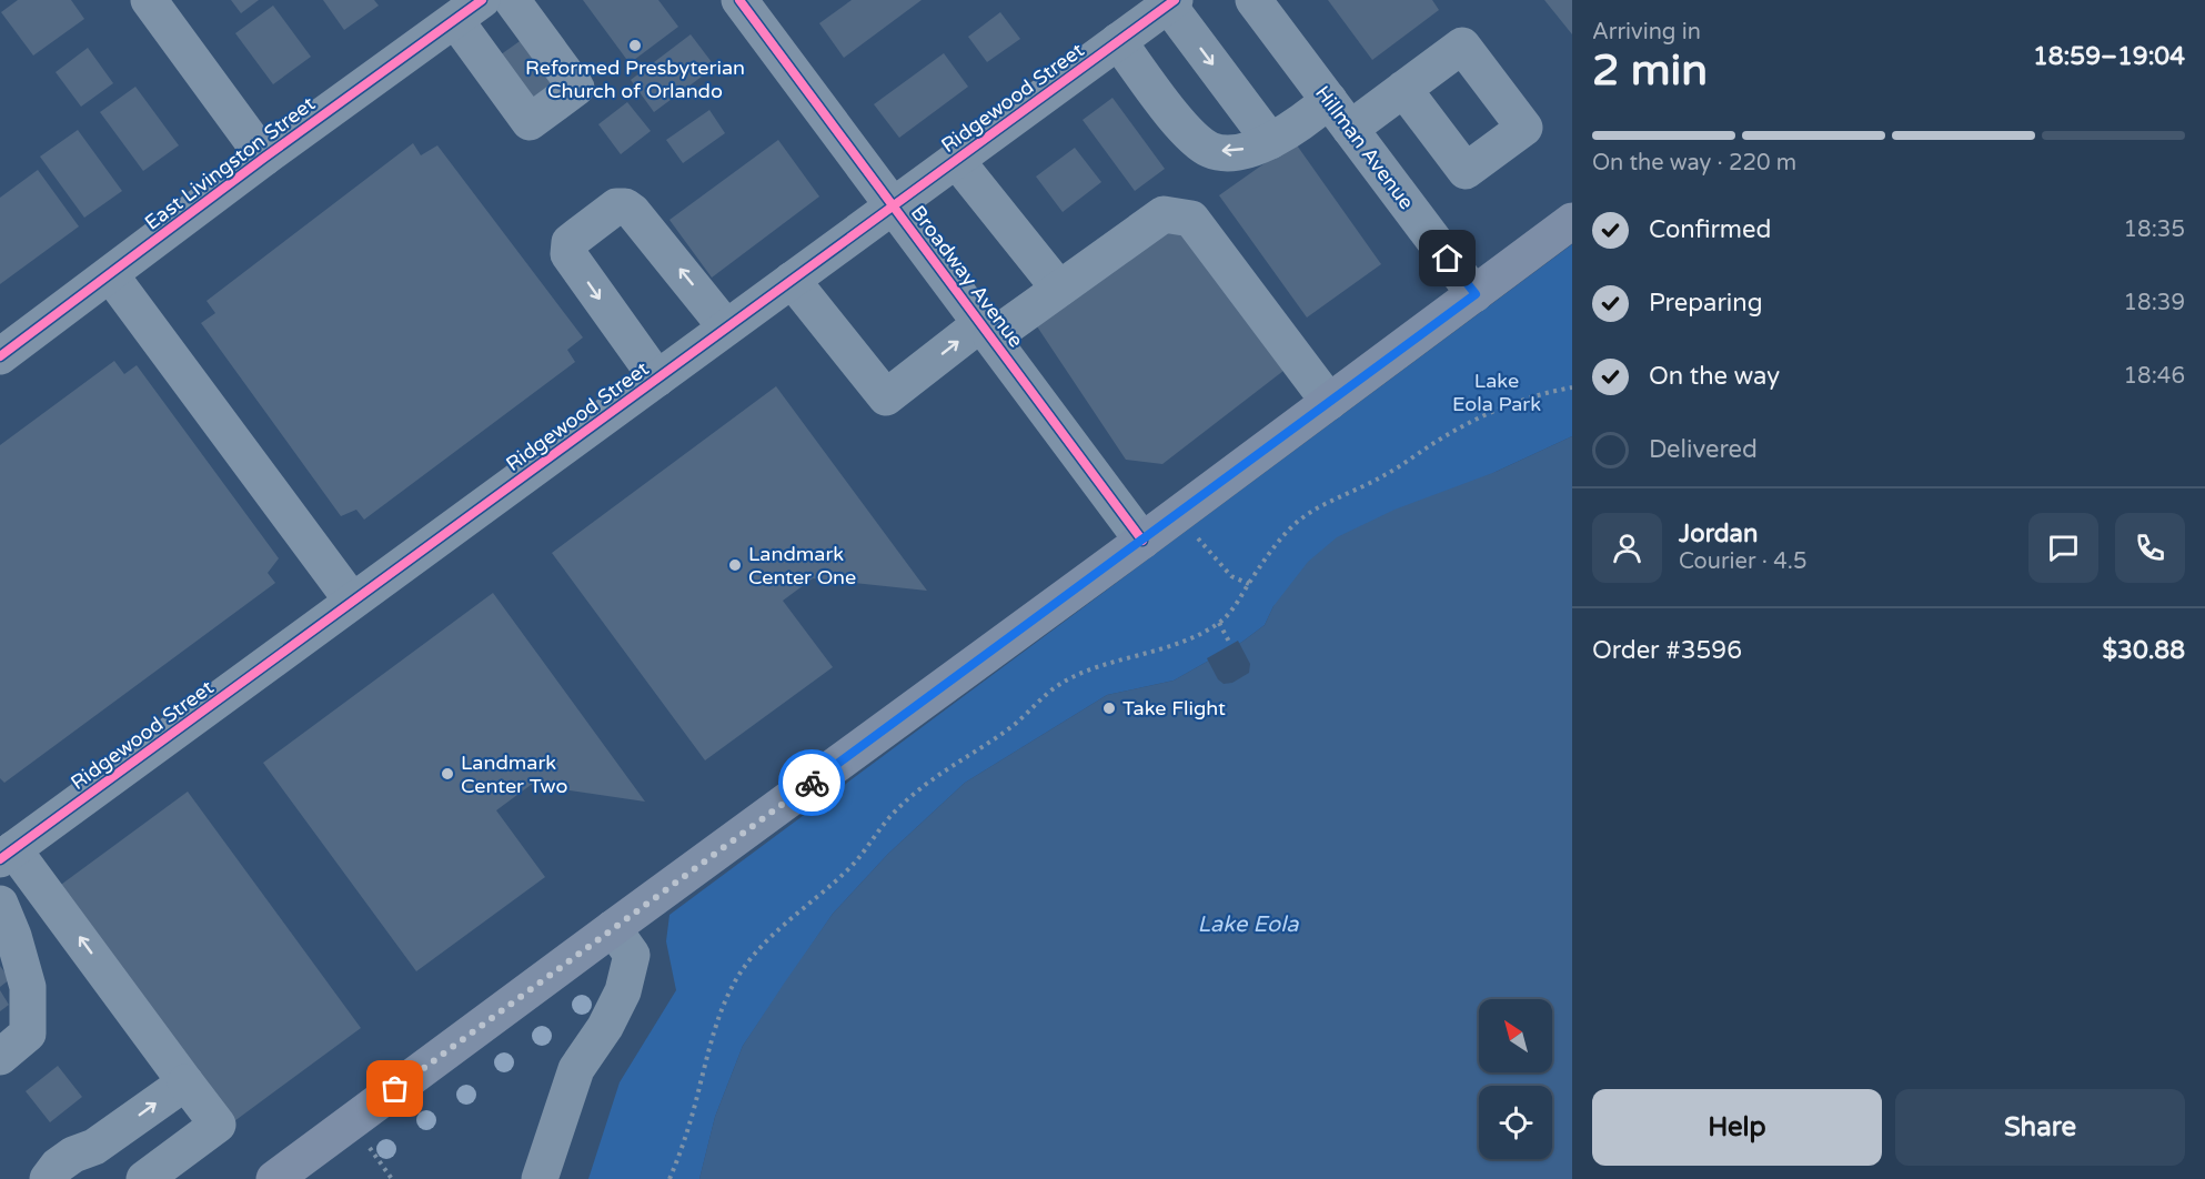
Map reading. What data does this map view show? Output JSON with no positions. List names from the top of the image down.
{
  "streets": {
    "street": [
      "Ridgewood Street",
      "Hillman Avenue",
      "East Livingston Street",
      "Broadway Avenue"
    ]
  },
  "crossings": [
    ["Ridgewood Street", "Broadway Avenue"]
  ],
  "water": ["Lake Eola"],
  "parks": ["Lake Eola Park"],
  "places": [
    "Reformed Presbyterian Church of Orlando",
    "Landmark Center One",
    "Take Flight",
    "Landmark Center Two"
  ],
  "north": "top left",
  "page": {
    "heading": ["2 min", "Arriving in", "18:59–19:04"],
    "panel": [
      "Jordan",
      "Courier · 4.5",
      "Order #3596",
      "$30.88"
    ],
    "bar": "On the way · 220 m",
    "list": [
      ["Confirmed", "18:35"],
      ["Preparing", "18:39"],
      ["On the way", "18:46"],
      "Delivered"
    ],
    "buttons": ["Help", "Share"]
  }
}
